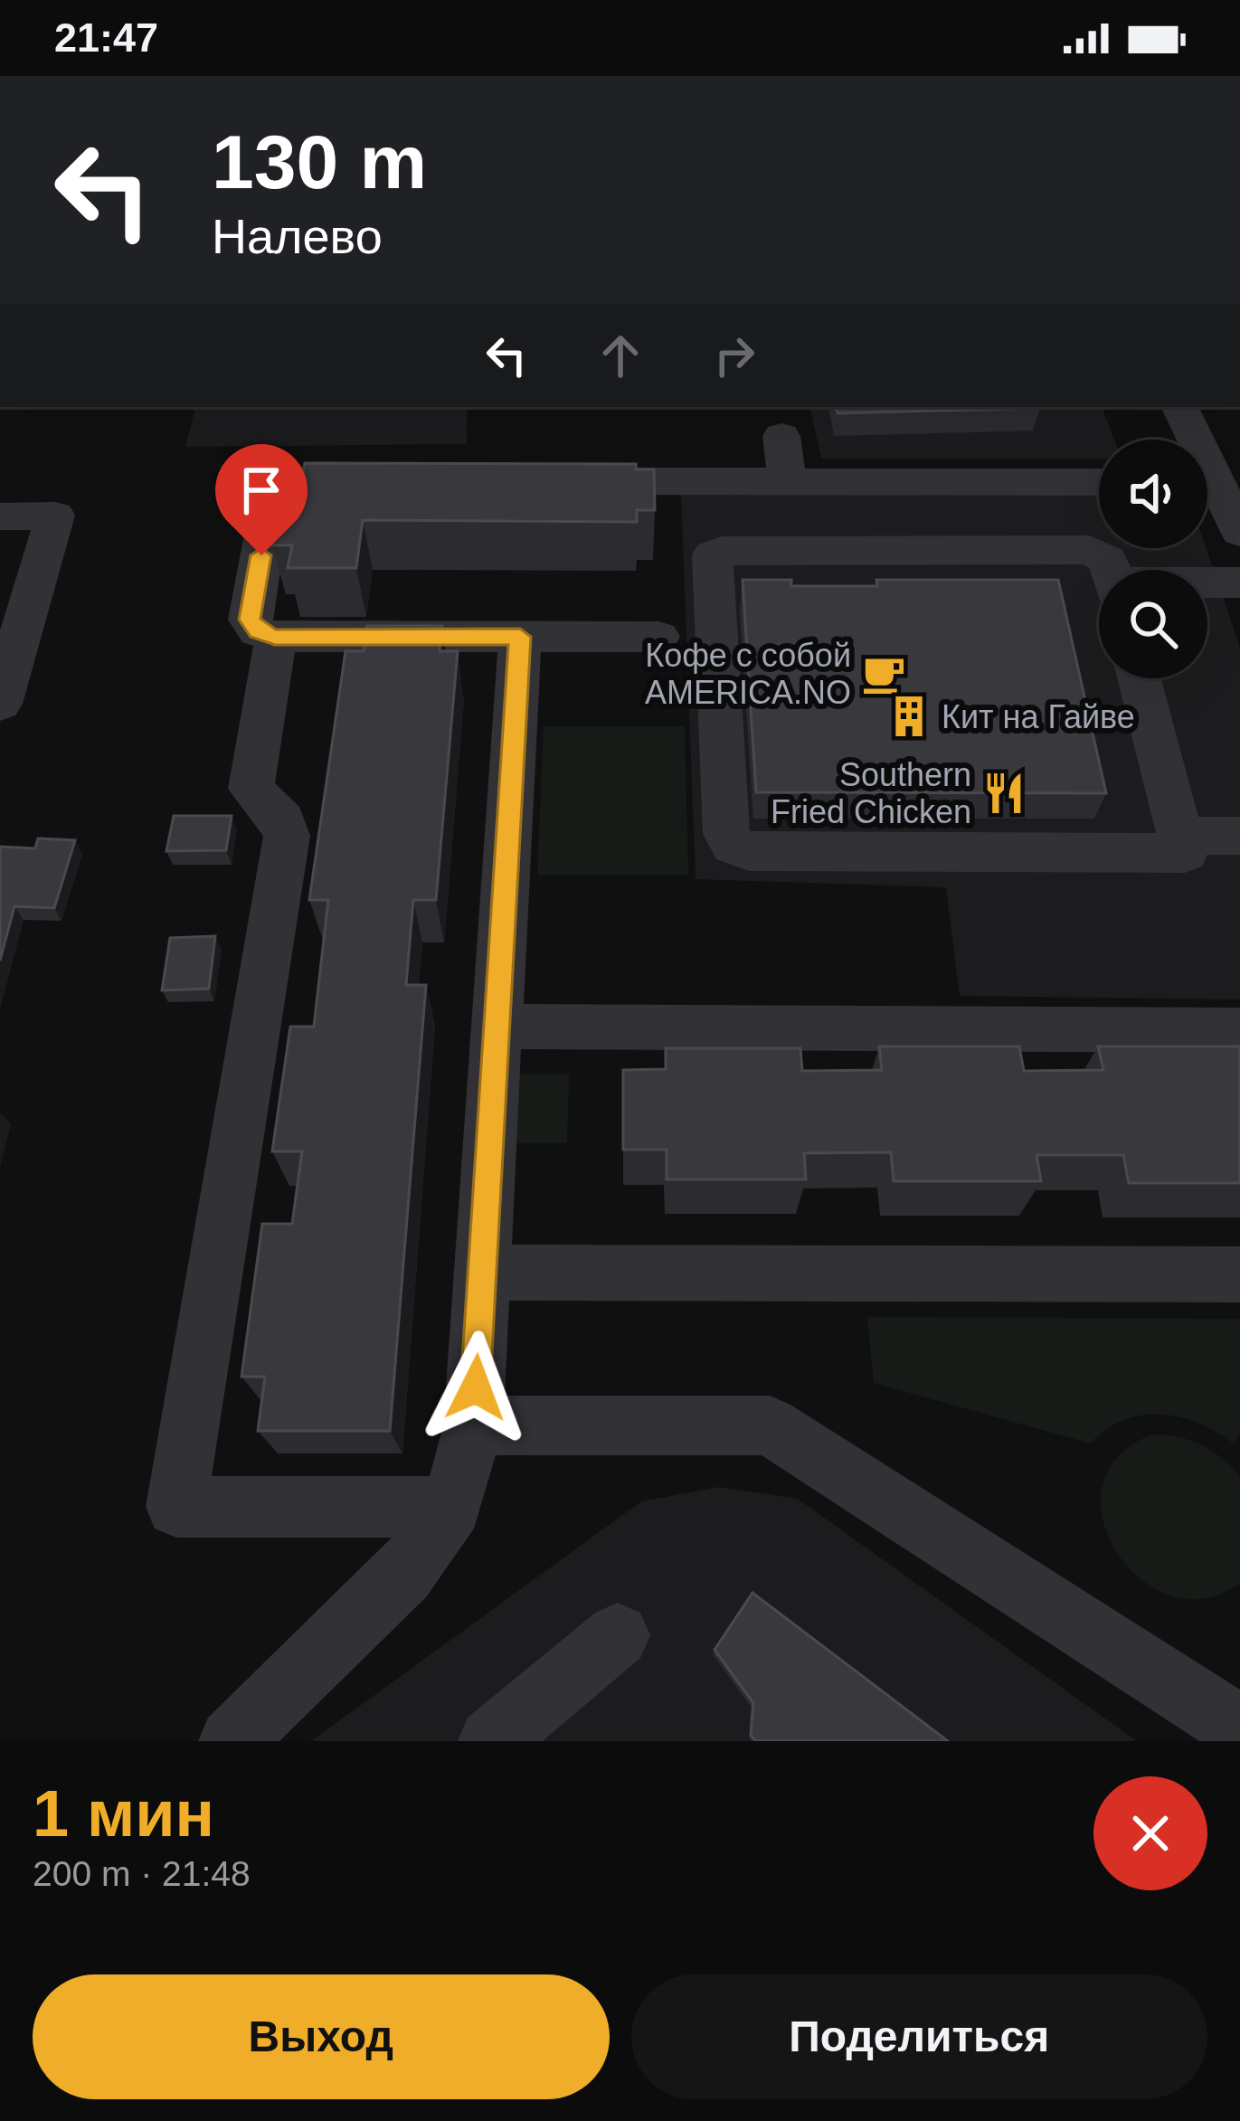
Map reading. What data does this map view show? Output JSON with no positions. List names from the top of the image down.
{
  "places": {
    "cafe": ["Кофе с собой AMERICA.NO"],
    "building": ["Кит на Гайве"],
    "restaurant": ["Southern Fried Chicken"]
  },
  "page": {
    "status": "21:47",
    "turn": ["130 m", "Налево"],
    "heading": ["1 мин", "200 m · 21:48"],
    "buttons": ["Выход", "Поделиться"]
  }
}
